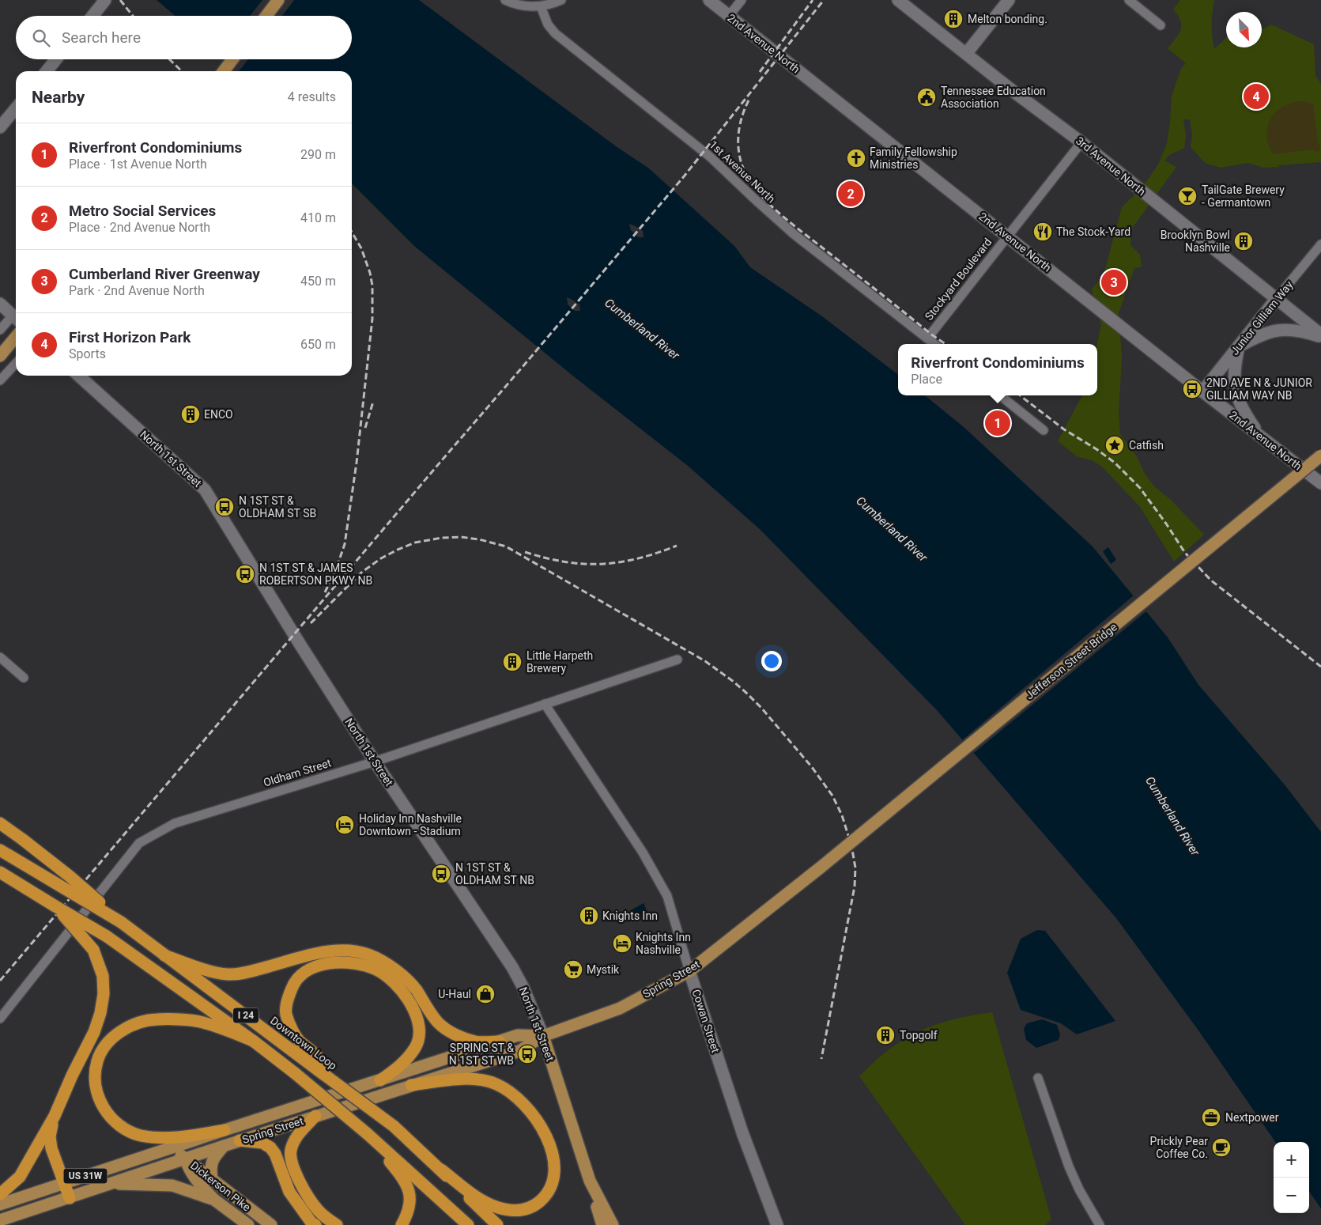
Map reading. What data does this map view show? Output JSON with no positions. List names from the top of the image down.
{
  "streets": {
    "highway": ["I 24", "Downtown Loop"],
    "main road": [
      "North 1st Street",
      "Jefferson Street Bridge",
      "Spring Street",
      "US 31W",
      "Dickerson Pike"
    ],
    "street": [
      "2nd Avenue North",
      "3rd Avenue North",
      "1st Avenue North",
      "Stockyard Boulevard",
      "Junior Gilliam Way",
      "Oldham Street",
      "Cowan Street"
    ]
  },
  "crossings": [
    ["2nd Avenue North", "Stockyard Boulevard"],
    ["2nd Avenue North", "Junior Gilliam Way"],
    ["3rd Avenue North", "Stockyard Boulevard"],
    ["3rd Avenue North", "Junior Gilliam Way"],
    ["1st Avenue North", "Stockyard Boulevard"],
    ["North 1st Street", "Oldham Street"],
    ["North 1st Street", "Spring Street"],
    ["Jefferson Street Bridge", "Spring Street"],
    ["Oldham Street", "Cowan Street"],
    ["Spring Street", "Cowan Street"],
    ["Spring Street", "Dickerson Pike"]
  ],
  "water": ["Cumberland River"],
  "places": {
    "building": [
      "Melton bonding.",
      "Brooklyn Bowl Nashville",
      "ENCO",
      "Little Harpeth Brewery",
      "Knights Inn",
      "Topgolf"
    ],
    "public building": ["Tennessee Education Association"],
    "church": ["Family Fellowship Ministries"],
    "bar": ["TailGate Brewery - Germantown"],
    "restaurant": ["The Stock-Yard"],
    "bus stop": [
      "2ND AVE N & JUNIOR GILLIAM WAY NB",
      "N 1ST ST & OLDHAM ST SB",
      "N 1ST ST & JAMES ROBERTSON PKWY NB",
      "N 1ST ST & OLDHAM ST NB",
      "SPRING ST & N 1ST ST WB"
    ],
    "place": ["Catfish"],
    "hotel": ["Holiday Inn Nashville Downtown - Stadium", "Knights Inn Nashville"],
    "supermarket": ["Mystik"],
    "shop": ["U-Haul"],
    "office": ["Nextpower"],
    "cafe": ["Prickly Pear Coffee Co."]
  },
  "north": "bottom right",
  "page": {
    "search": "Search here",
    "heading": ["Nearby", "4 results"],
    "pins": [
      "4",
      "2",
      "3",
      "1"
    ],
    "list": [
      {
        "mark": "1",
        "name": "Riverfront Condominiums",
        "note": "Place · 1st Avenue North",
        "value": "290 m"
      },
      {
        "mark": "2",
        "name": "Metro Social Services",
        "note": "Place · 2nd Avenue North",
        "value": "410 m"
      },
      {
        "mark": "3",
        "name": "Cumberland River Greenway",
        "note": "Park · 2nd Avenue North",
        "value": "450 m"
      },
      {
        "mark": "4",
        "name": "First Horizon Park",
        "note": "Sports",
        "value": "650 m"
      }
    ],
    "popup": ["Riverfront Condominiums", "Place"],
    "map_buttons": ["+", "−"]
  }
}
